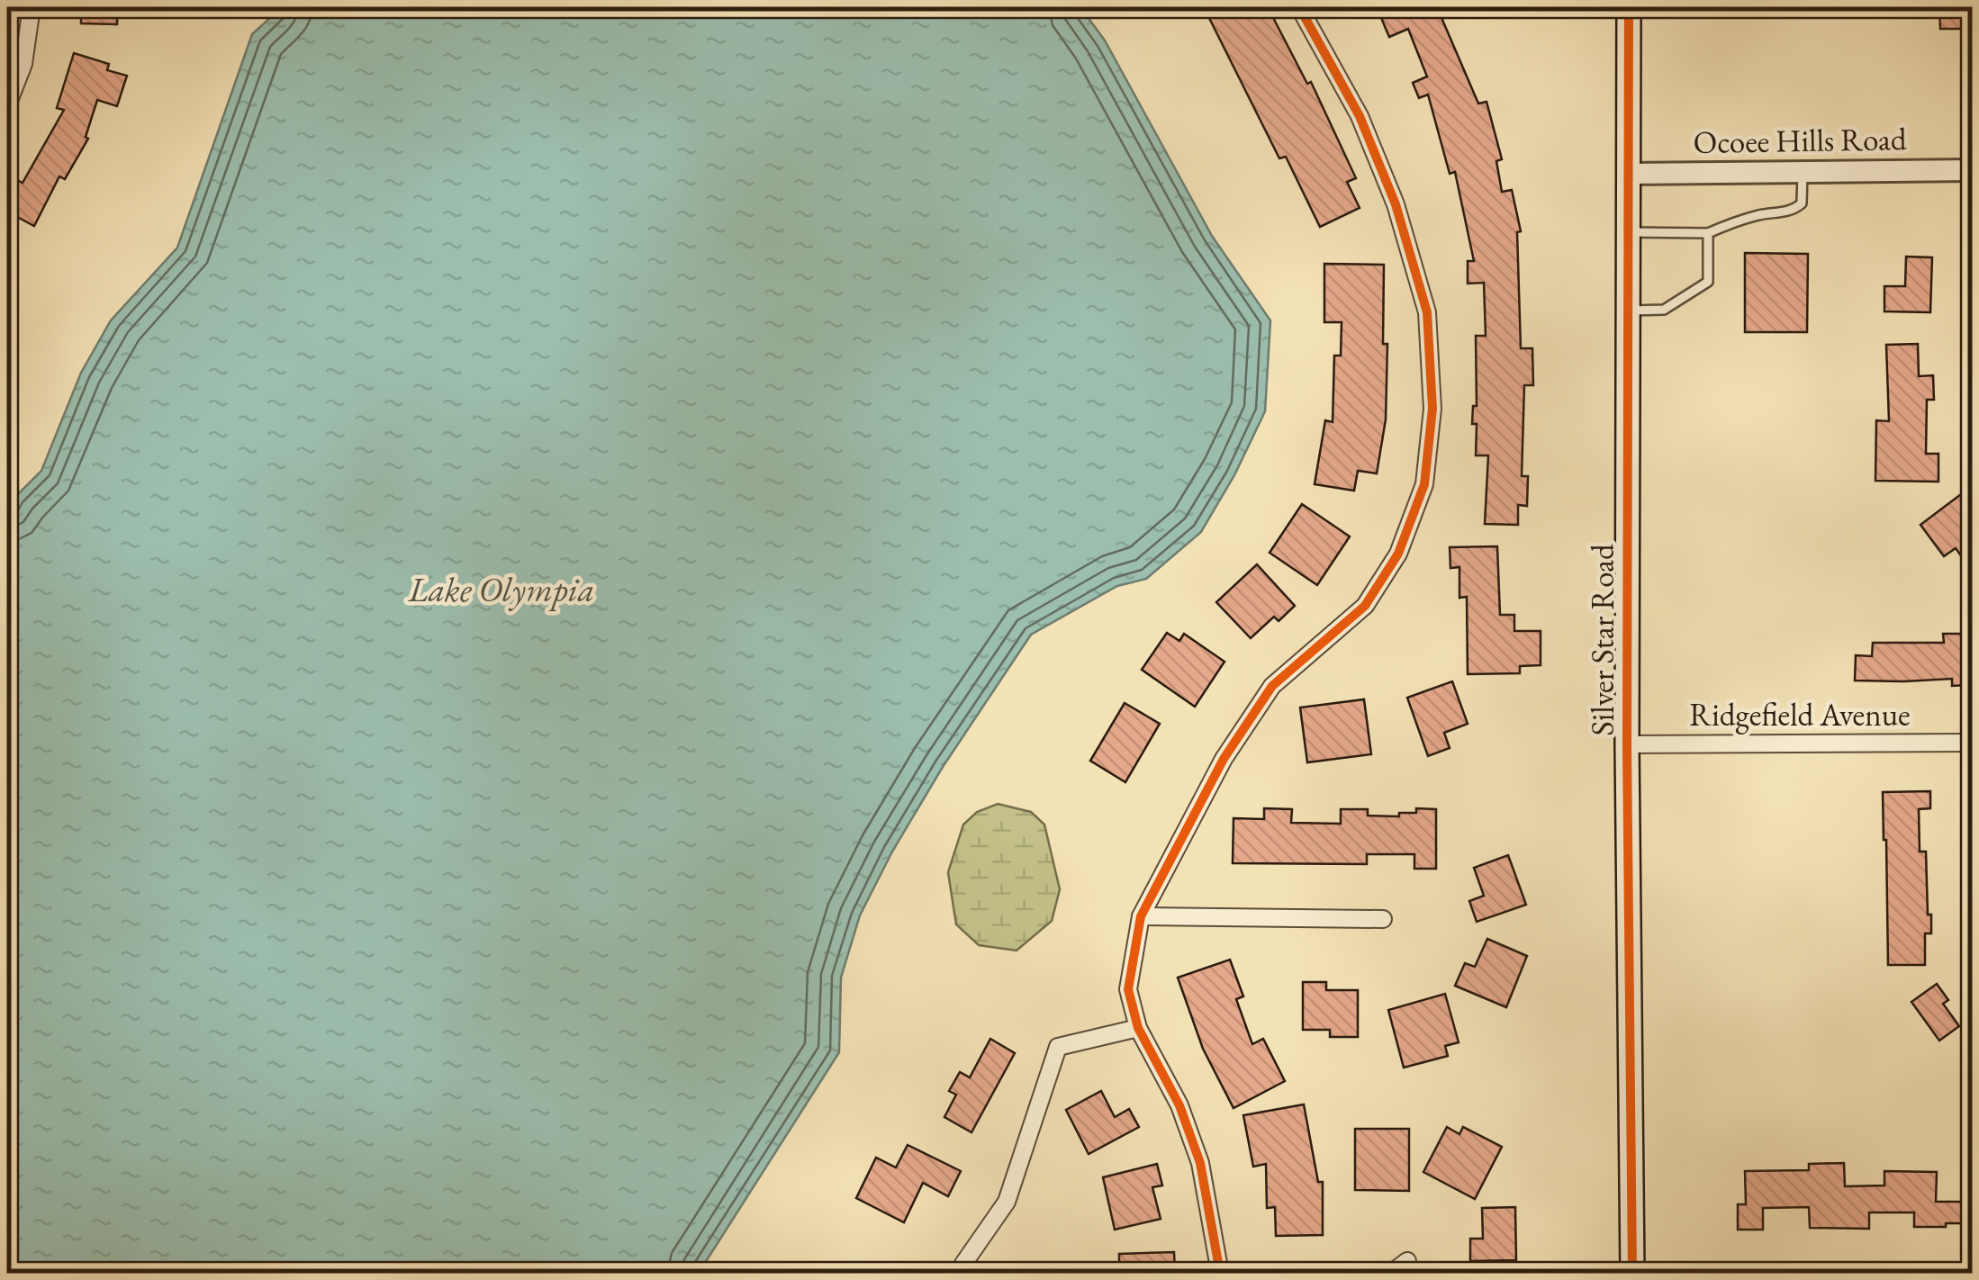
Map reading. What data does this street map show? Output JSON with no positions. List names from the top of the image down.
{
  "streets": {
    "main road": ["Silver Star Road"],
    "street": ["Ocoee Hills Road", "Ridgefield Avenue"]
  },
  "crossings": [
    ["Ocoee Hills Road", "Silver Star Road"],
    ["Silver Star Road", "Ridgefield Avenue"]
  ],
  "water": ["Lake Olympia"]
}
